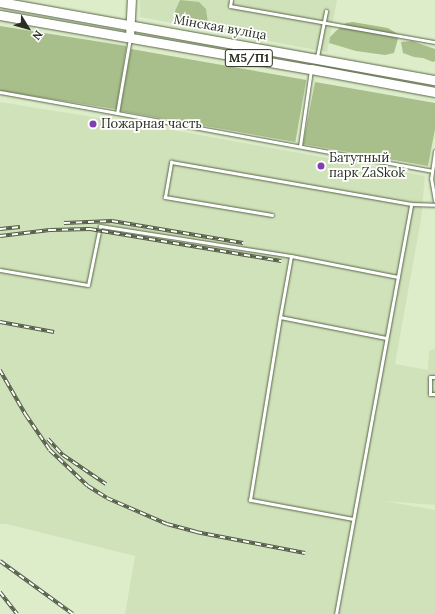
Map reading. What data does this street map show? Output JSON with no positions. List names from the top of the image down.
{
  "streets": {
    "main road": ["Мінская вуліца", "М5/П1"]
  },
  "places": ["Пожарная часть", "Батутный парк ZaSkok"],
  "north": "bottom right"
}
